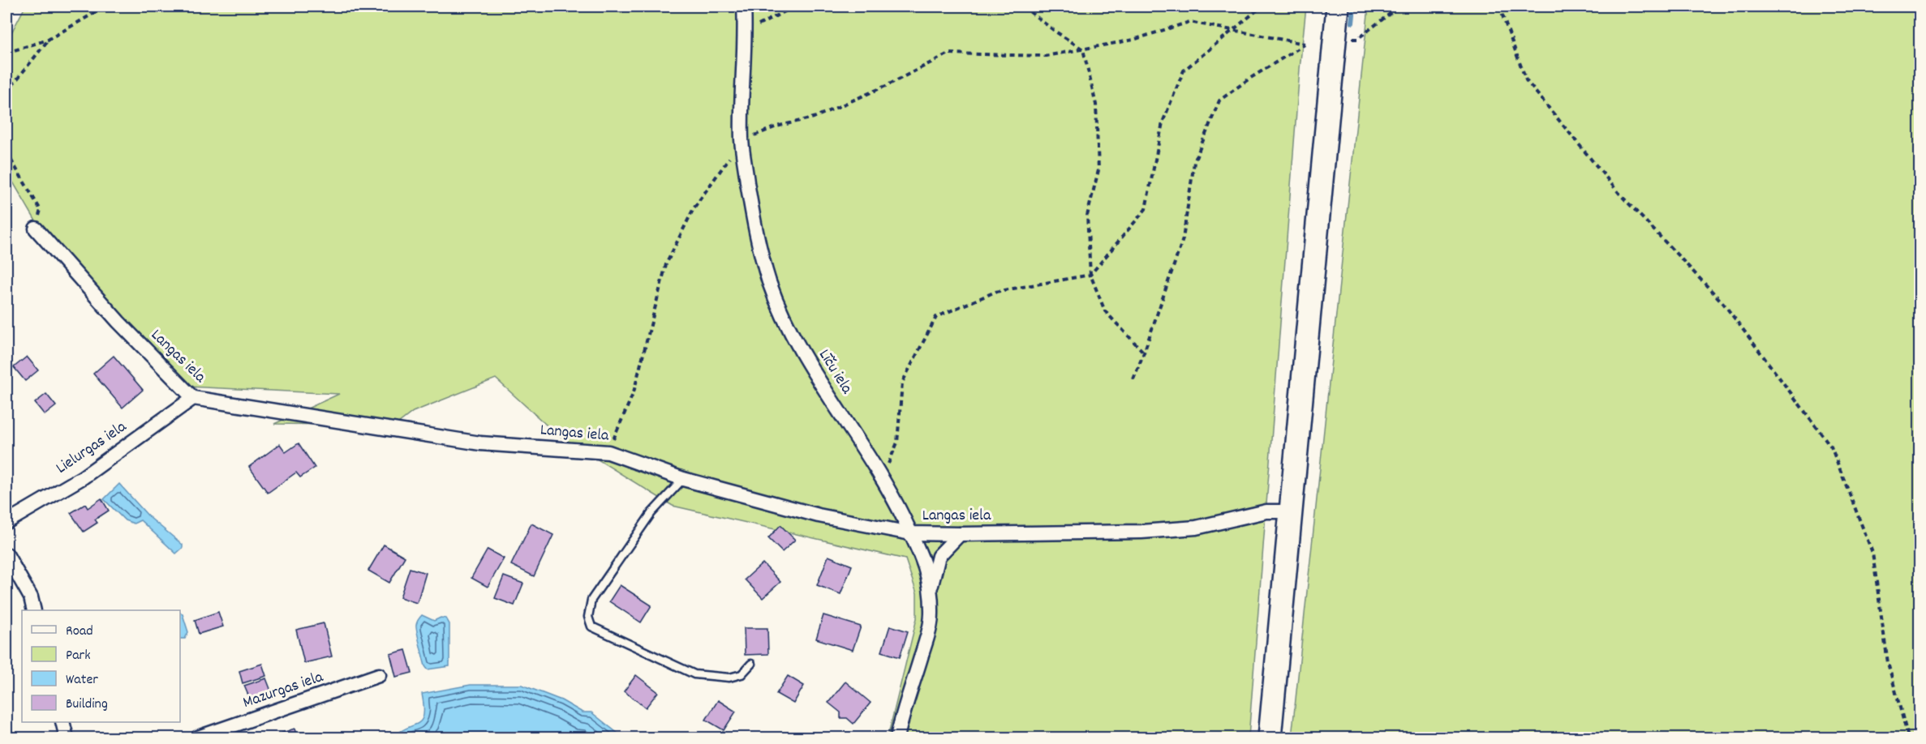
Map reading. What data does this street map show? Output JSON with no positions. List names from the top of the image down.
{
  "streets": {
    "street": [
      "Langas iela",
      "Līču iela",
      "Lielurgas iela",
      "Mazurgas iela"
    ]
  },
  "crossings": [
    ["Langas iela", "Līču iela"],
    ["Langas iela", "Lielurgas iela"]
  ],
  "legend": [
    "Road",
    "Park",
    "Water",
    "Building"
  ]
}
